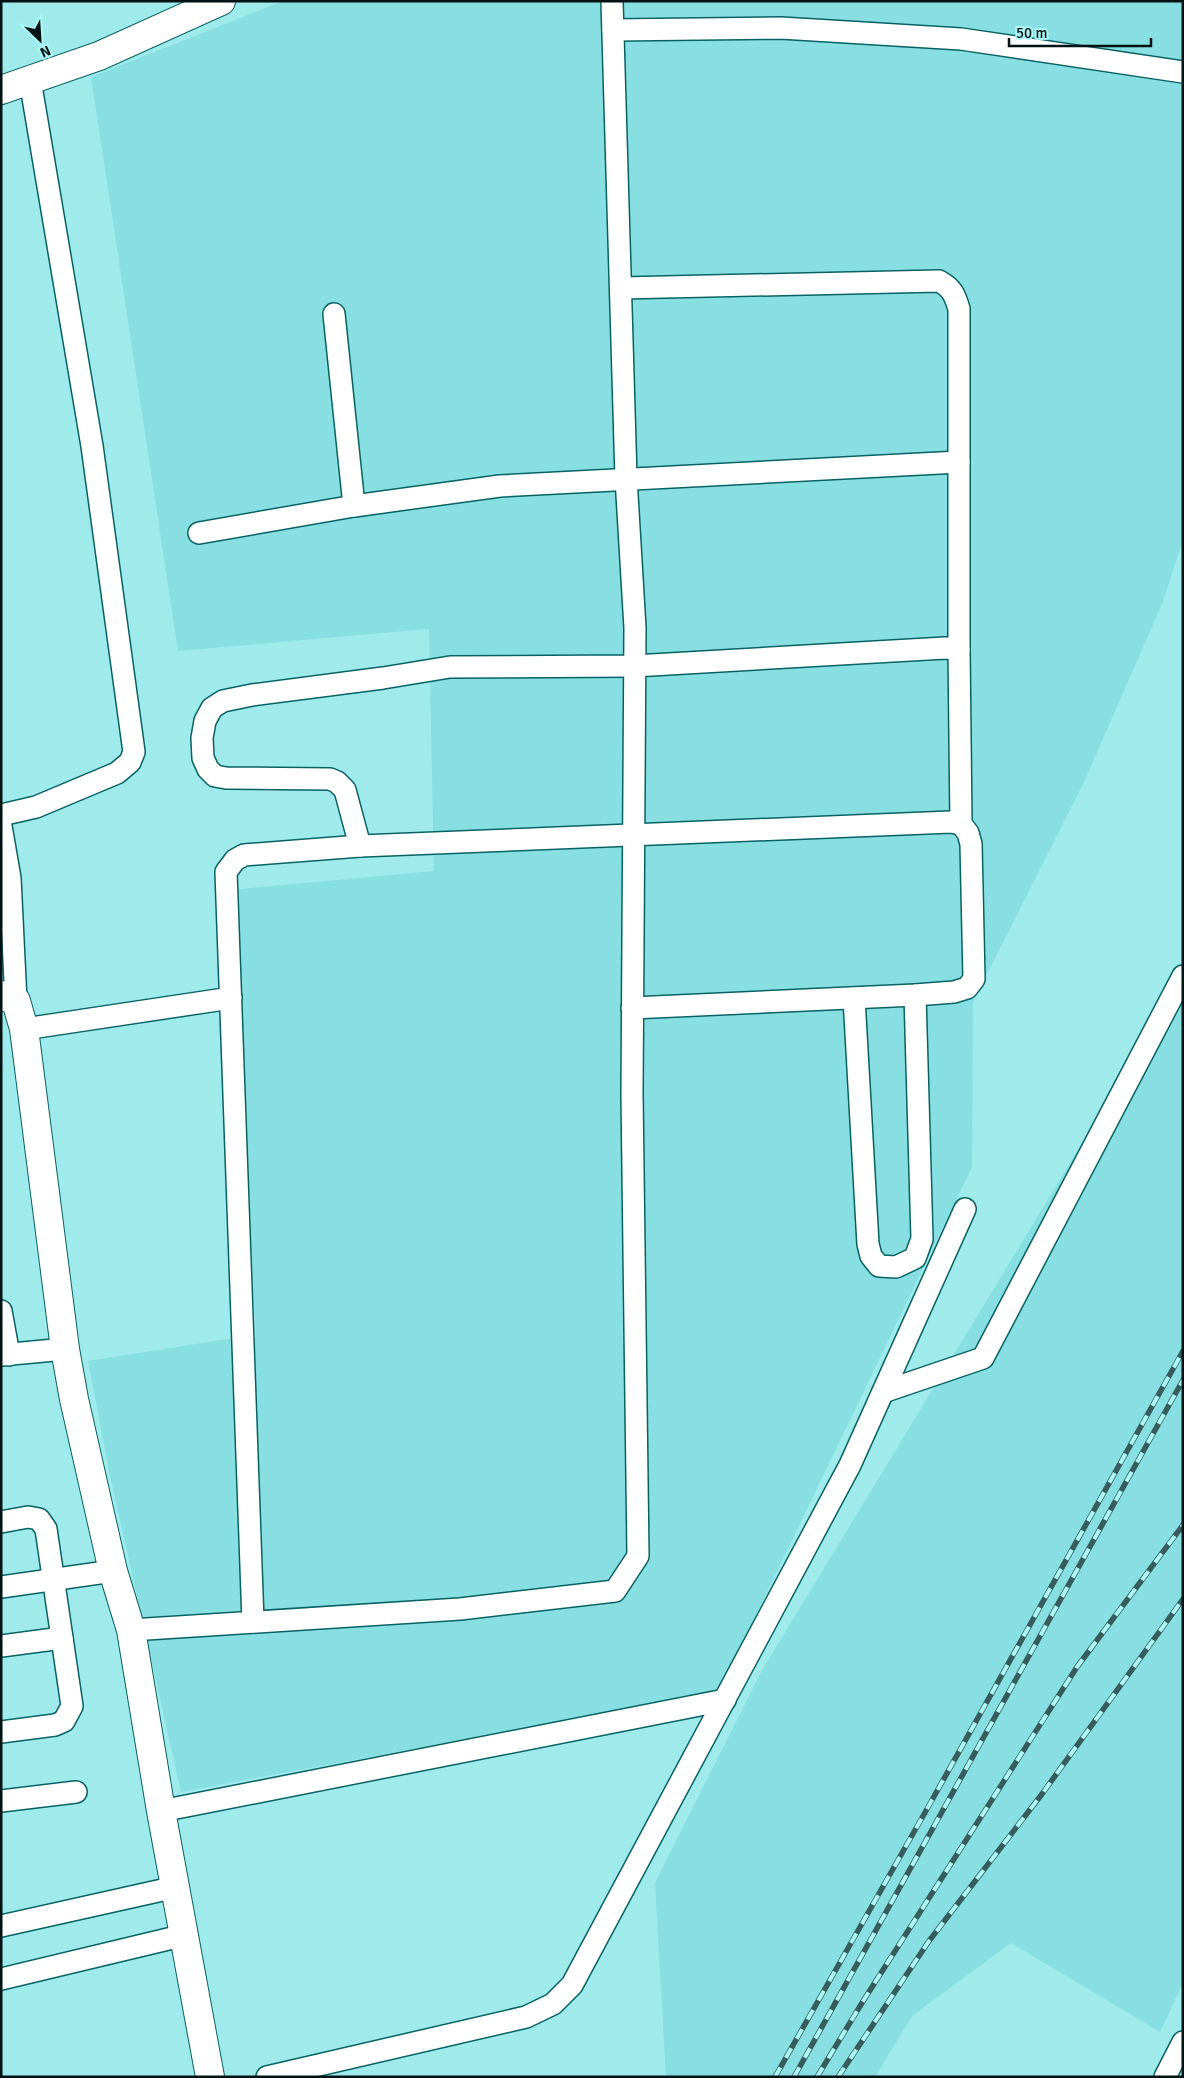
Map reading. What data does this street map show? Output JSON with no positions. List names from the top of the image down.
{
  "scale_bar": "50 m",
  "north": "bottom right"
}
